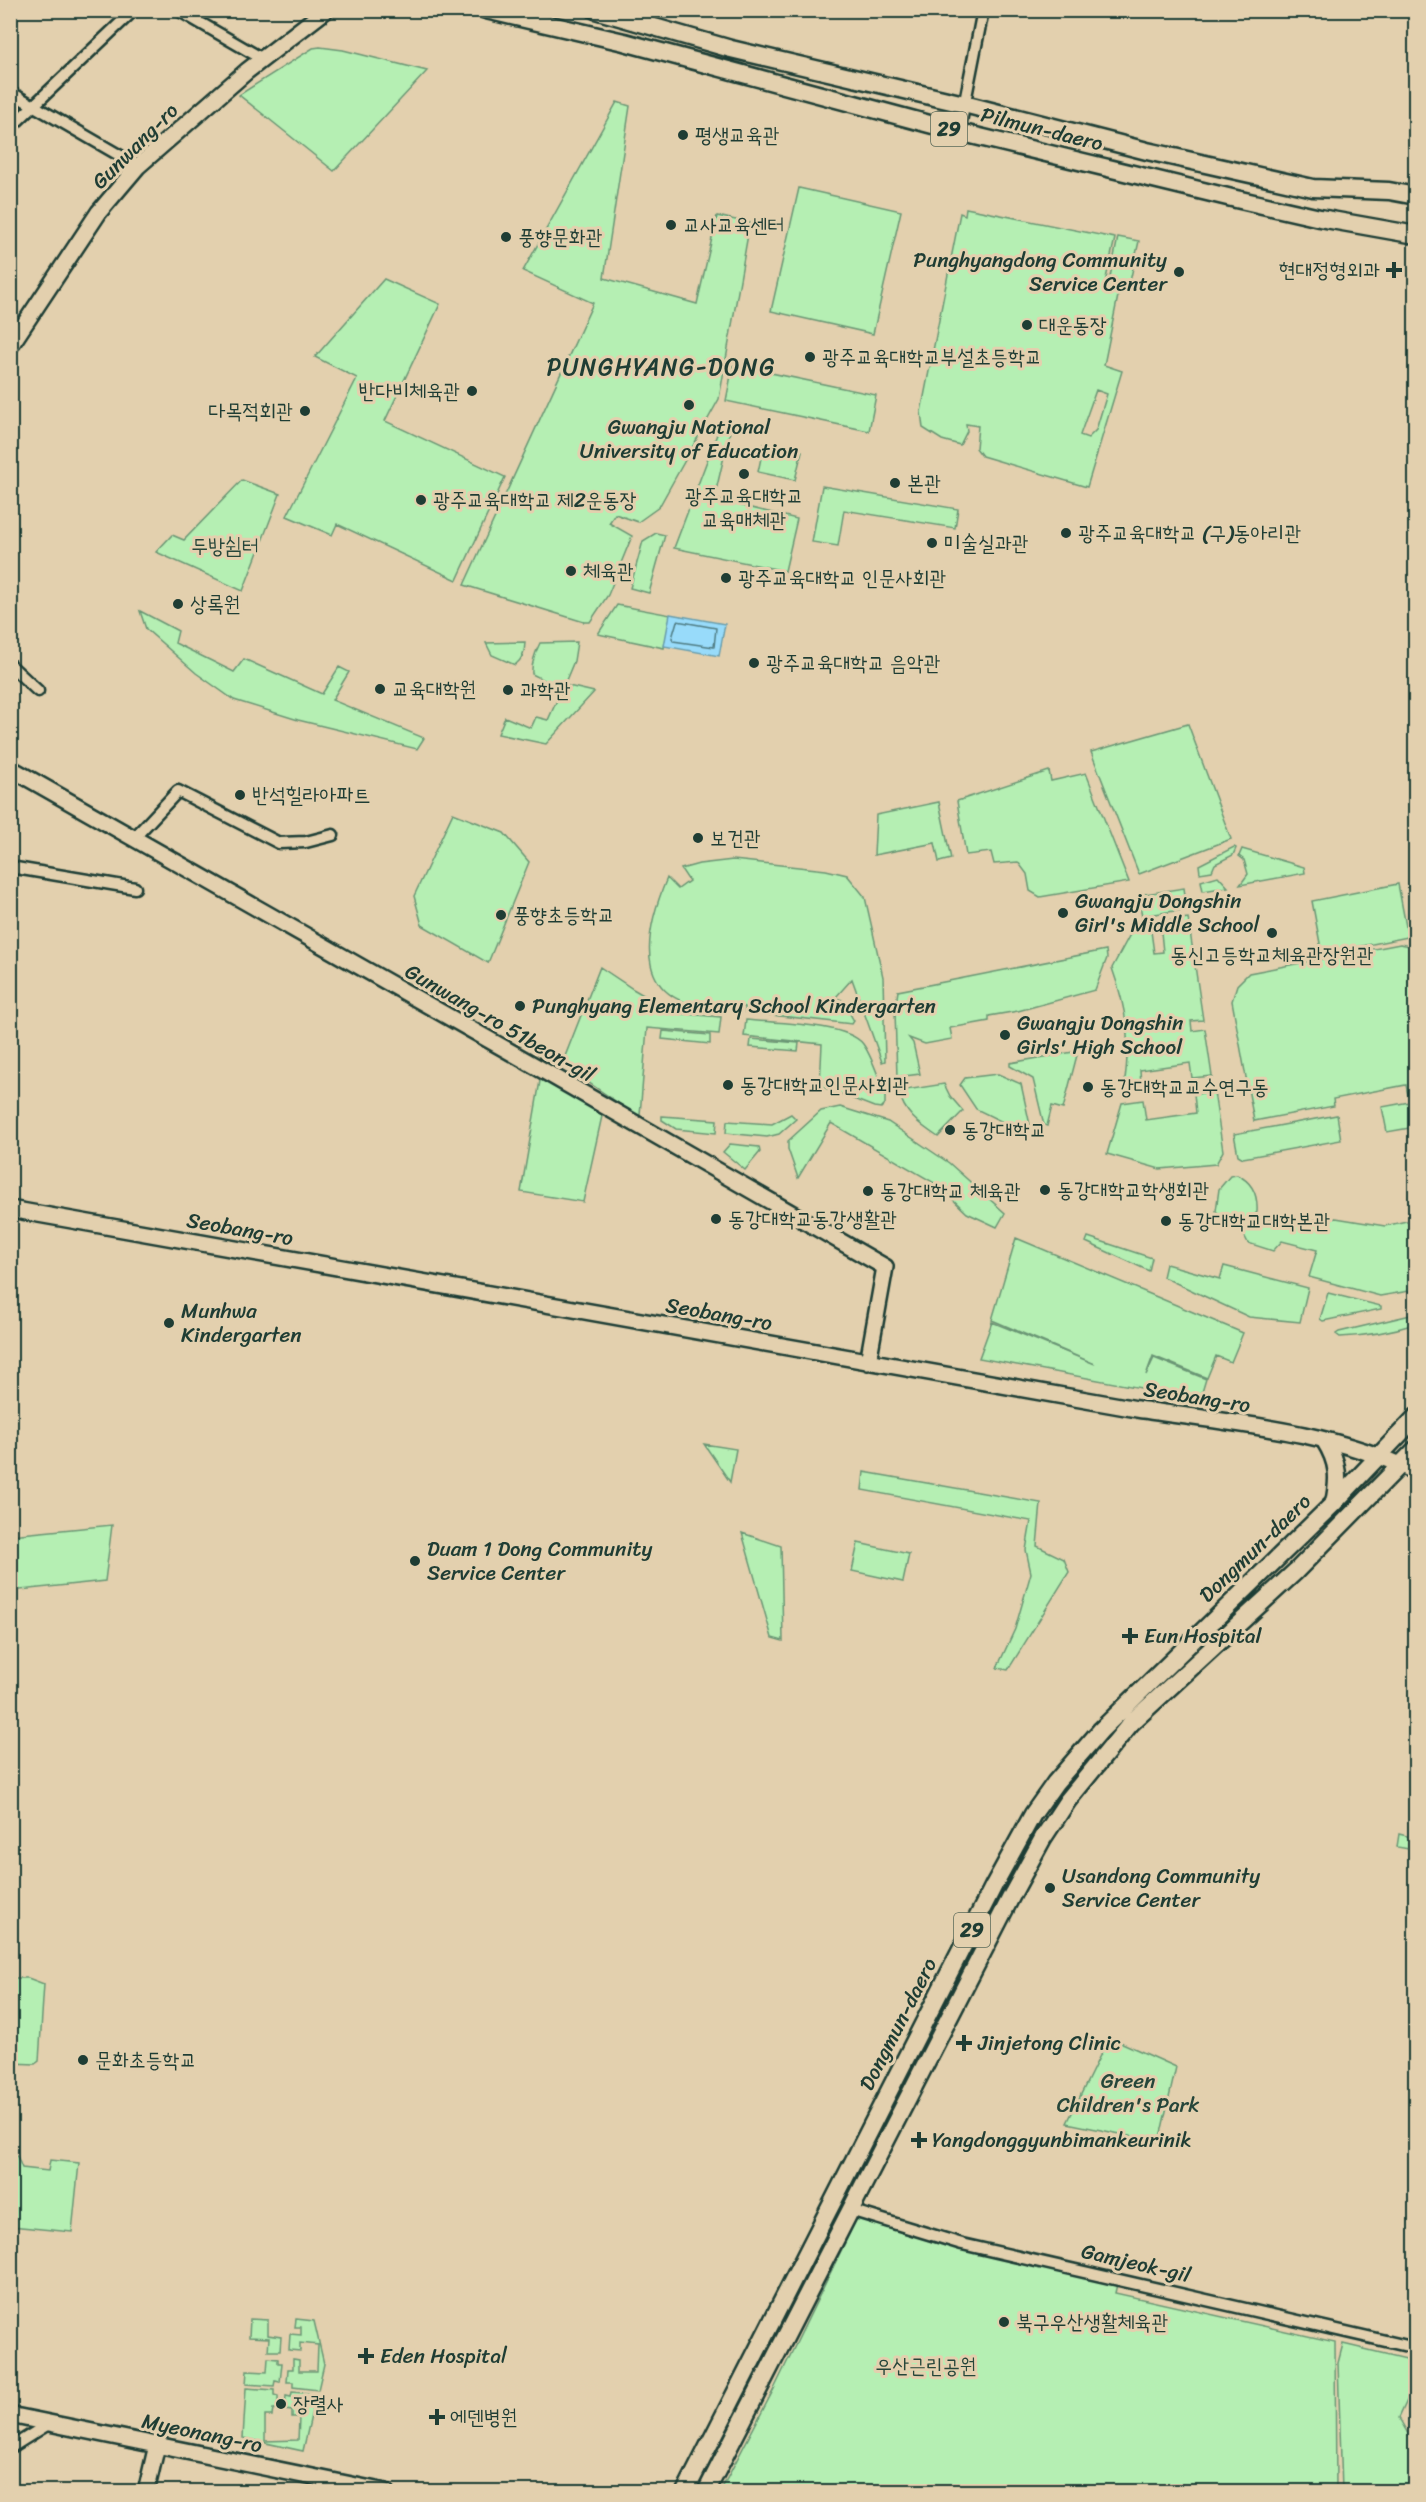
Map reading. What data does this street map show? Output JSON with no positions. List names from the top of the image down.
{
  "streets": {
    "main road": [
      "29",
      "Pilmun-daero",
      "Gunwang-ro",
      "Gunwang-ro 51beon-gil",
      "Seobang-ro",
      "Dongmun-daero",
      "Myeonang-ro"
    ],
    "street": ["Gamjeok-gil"]
  },
  "crossings": [
    ["Gunwang-ro 51beon-gil", "Seobang-ro"],
    ["Seobang-ro", "Dongmun-daero"],
    ["Dongmun-daero", "Gamjeok-gil"]
  ],
  "districts": ["PUNGHYANG-DONG"],
  "parks": ["두방쉼터", "Green Children's Park", "우산근린공원"],
  "places": {
    "other": [
      "평생교육관",
      "교사교육센터",
      "풍향문화관",
      "Punghyangdong Community Service Center",
      "대운동장",
      "광주교육대학교부설초등학교",
      "반다비체육관",
      "Gwangju National University of Education",
      "다목적회관",
      "광주교육대학교 교육매체관",
      "본관",
      "광주교육대학교 제2운동장",
      "광주교육대학교 (구)동아리관",
      "미술실과관",
      "체육관",
      "광주교육대학교 인문사회관",
      "상록원",
      "광주교육대학교 음악관",
      "교육대학원",
      "과학관",
      "반석힐라아파트",
      "보건관",
      "Gwangju Dongshin Girl's Middle School",
      "풍향초등학교",
      "동신고등학교체육관장원관",
      "Punghyang Elementary School Kindergarten",
      "Gwangju Dongshin Girls' High School",
      "동강대학교인문사회관",
      "동강대학교교수연구동",
      "동강대학교",
      "동강대학교학생회관",
      "동강대학교 체육관",
      "동강대학교동강생활관",
      "동강대학교대학본관",
      "Munhwa Kindergarten",
      "Duam 1 Dong Community Service Center",
      "Usandong Community Service Center",
      "문화초등학교",
      "북구우산생활체육관",
      "장렬사"
    ],
    "health": [
      "현대정형외과",
      "Eun Hospital",
      "Jinjetong Clinic",
      "Yangdonggyunbimankeurinik",
      "Eden Hospital",
      "에덴병원"
    ]
  }
}
